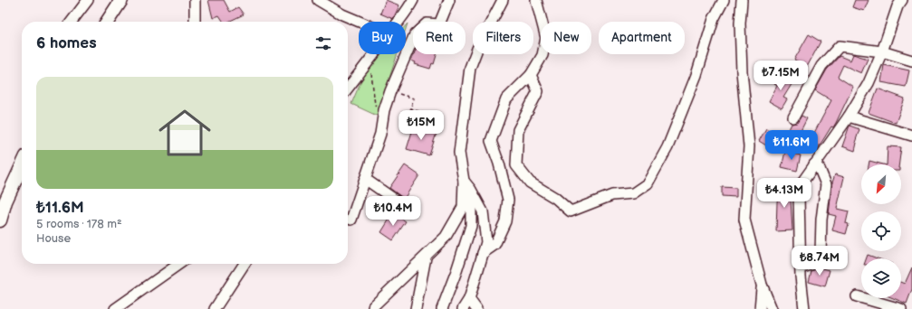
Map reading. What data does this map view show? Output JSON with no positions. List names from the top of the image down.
{
  "north": "bottom left",
  "page": {
    "chip": [
      "Buy",
      "Rent",
      "Filters",
      "New",
      "Apartment"
    ],
    "heading": "6 homes",
    "price": [
      "₺7.15M",
      "₺15M",
      "₺11.6M",
      "₺4.13M",
      "₺10.4M",
      "₺8.74M"
    ],
    "list": [
      {
        "name": "₺11.6M",
        "note": "5 rooms · 178 m² · House"
      }
    ]
  }
}
